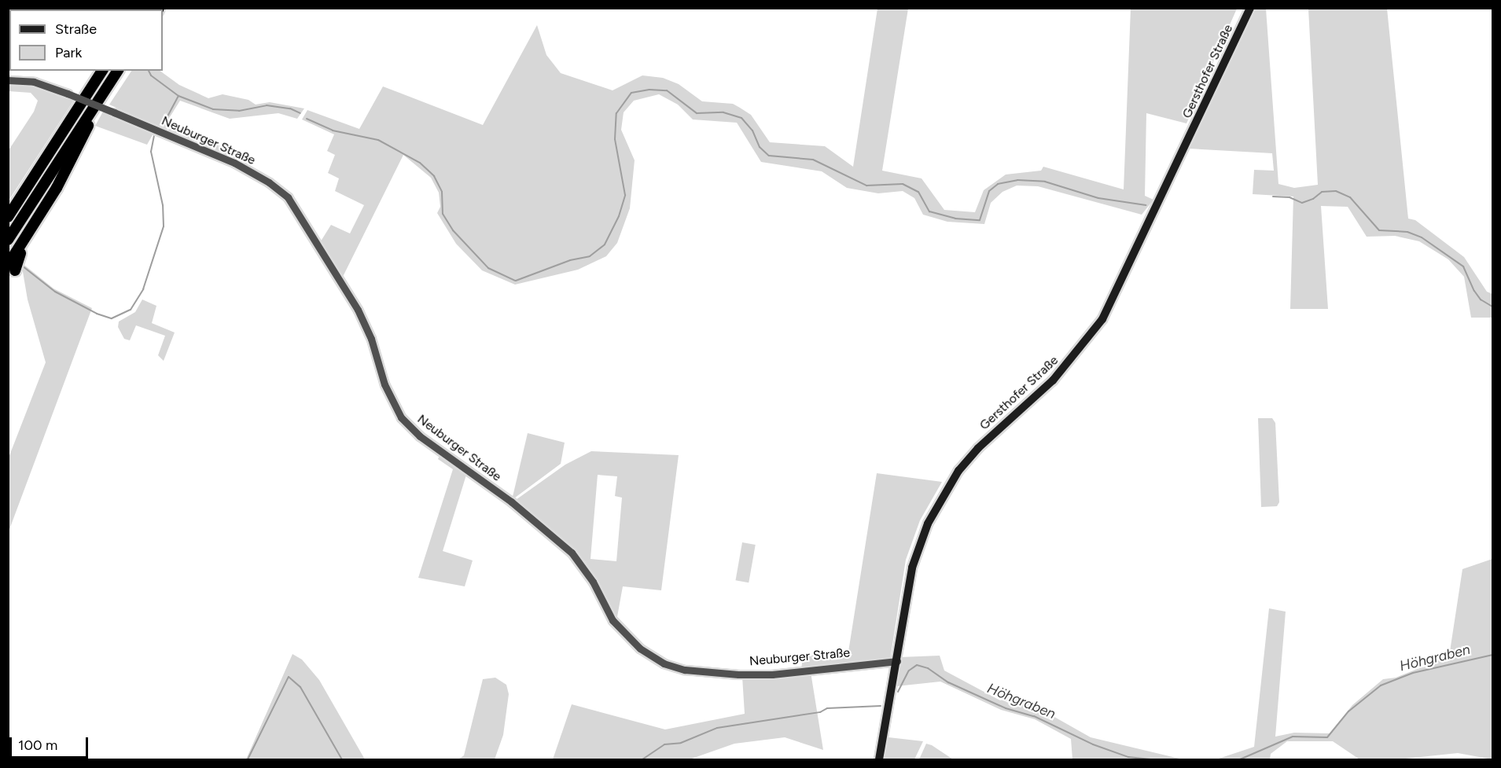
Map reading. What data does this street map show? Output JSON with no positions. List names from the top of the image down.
{
  "streets": {
    "main road": ["Gersthofer Straße"],
    "street": ["Neuburger Straße"]
  },
  "crossings": [
    ["Gersthofer Straße", "Neuburger Straße"]
  ],
  "water": ["Höhgraben"],
  "legend": ["Straße", "Park"],
  "scale_bar": "100 m"
}
